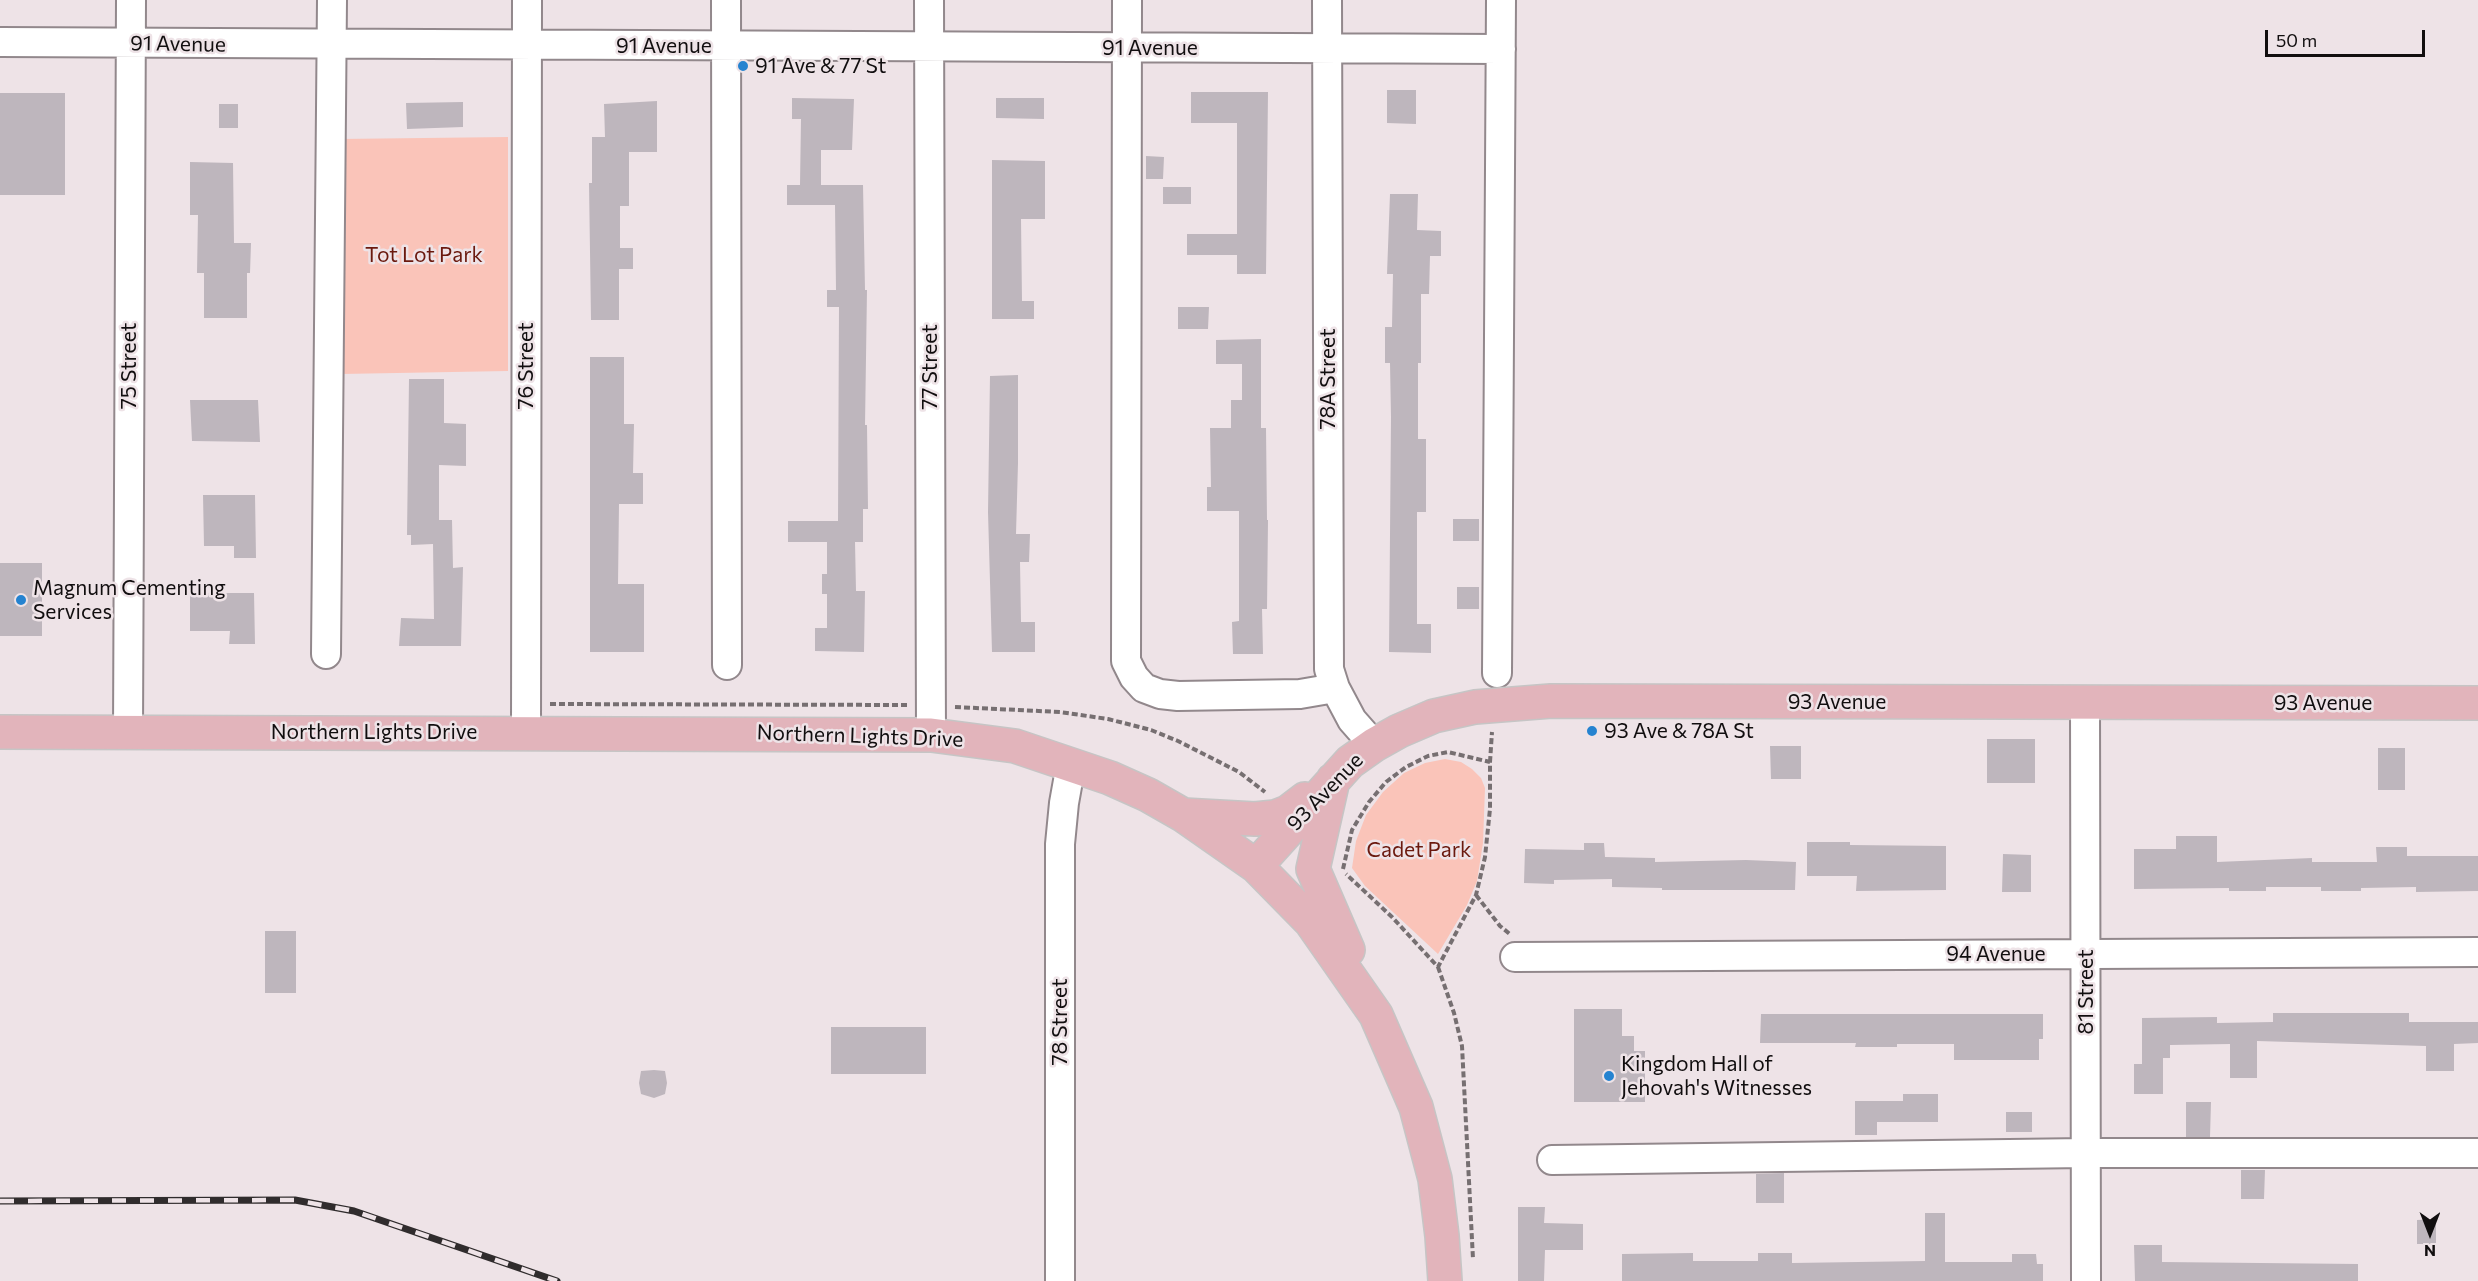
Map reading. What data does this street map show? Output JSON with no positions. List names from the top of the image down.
{
  "streets": {
    "main road": ["93 Avenue", "Northern Lights Drive"],
    "street": [
      "91 Avenue",
      "75 Street",
      "76 Street",
      "77 Street",
      "78A Street",
      "94 Avenue",
      "81 Street",
      "78 Street"
    ]
  },
  "crossings": [
    ["91 Avenue", "75 Street"],
    ["91 Avenue", "76 Street"],
    ["91 Avenue", "77 Street"],
    ["91 Avenue", "78A Street"],
    ["75 Street", "Northern Lights Drive"],
    ["76 Street", "Northern Lights Drive"],
    ["77 Street", "Northern Lights Drive"],
    ["78A Street", "93 Avenue"],
    ["93 Avenue", "Northern Lights Drive"],
    ["93 Avenue", "81 Street"],
    ["Northern Lights Drive", "78 Street"],
    ["94 Avenue", "81 Street"]
  ],
  "parks": ["Tot Lot Park", "Cadet Park"],
  "places": [
    "91 Ave & 77 St",
    "Magnum Cementing Services",
    "93 Ave & 78A St",
    "Kingdom Hall of Jehovah's Witnesses"
  ],
  "scale_bar": "50 m",
  "north": "bottom"
}
